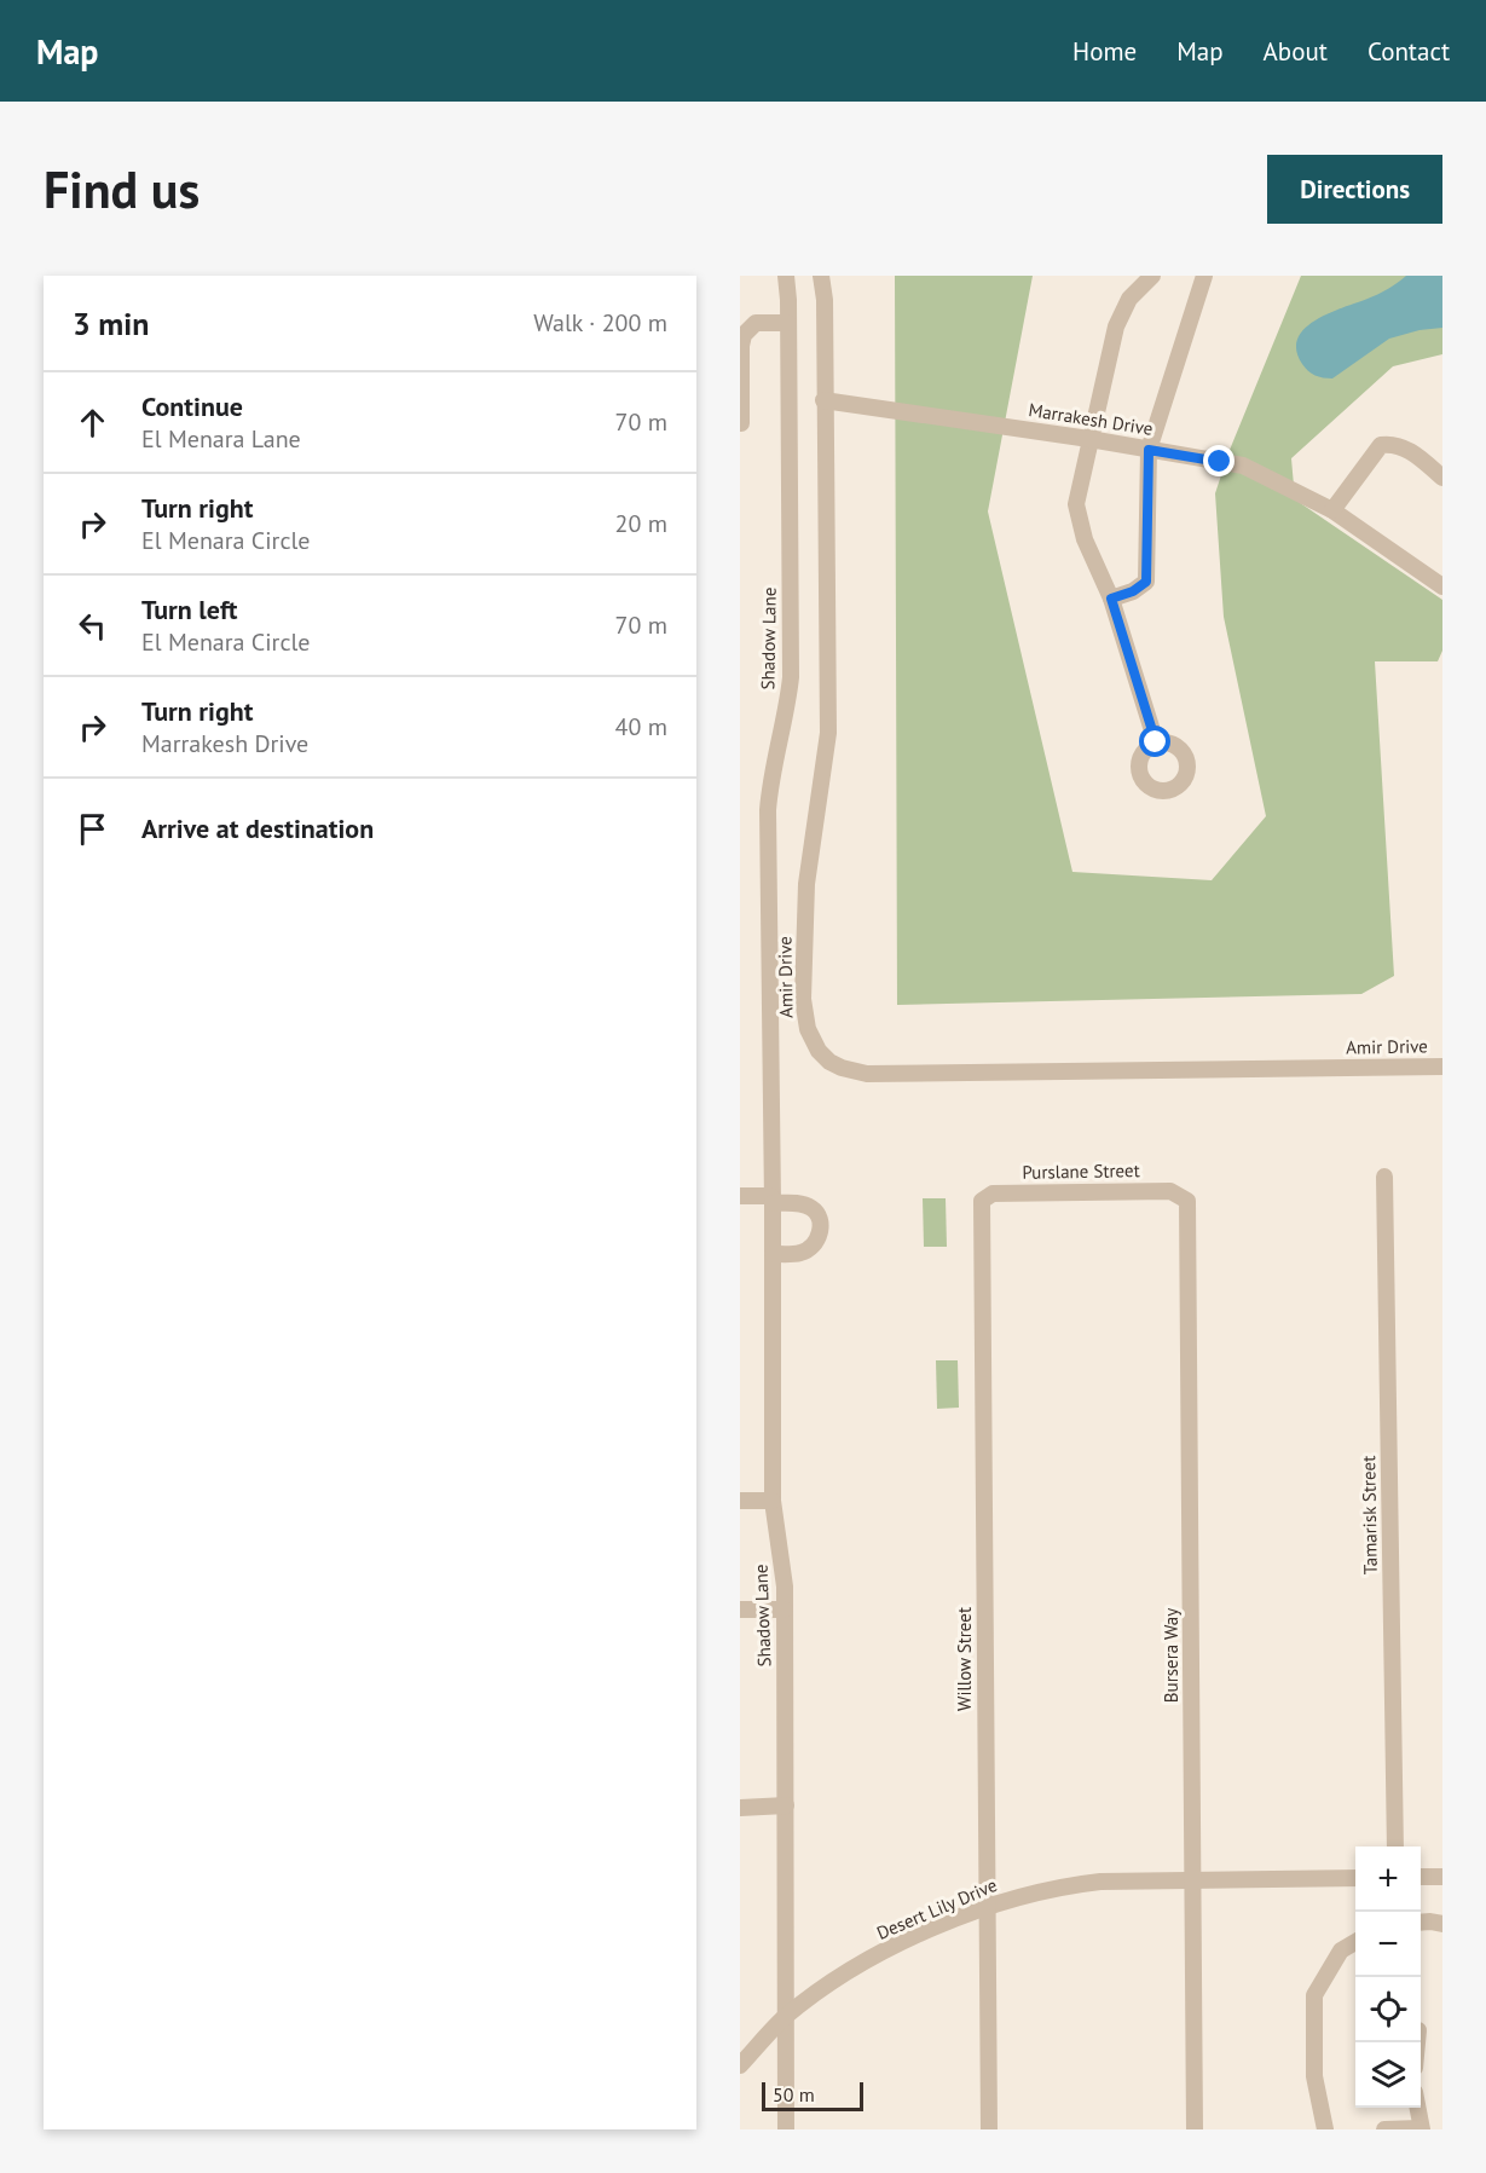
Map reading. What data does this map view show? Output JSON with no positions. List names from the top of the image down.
{
  "streets": {
    "street": [
      "Marrakesh Drive",
      "Shadow Lane",
      "Amir Drive",
      "Purslane Street",
      "Tamarisk Street",
      "Bursera Way",
      "Willow Street",
      "Desert Lily Drive"
    ]
  },
  "crossings": [
    ["Marrakesh Drive", "Amir Drive"],
    ["Shadow Lane", "Desert Lily Drive"],
    ["Purslane Street", "Bursera Way"],
    ["Purslane Street", "Willow Street"],
    ["Bursera Way", "Desert Lily Drive"],
    ["Willow Street", "Desert Lily Drive"]
  ],
  "scale_bar": "50 m",
  "page": {
    "header": "Map",
    "nav": [
      "Home",
      "Map",
      "About",
      "Contact"
    ],
    "buttons": "Directions",
    "title": "Find us",
    "heading": ["3 min", "Walk · 200 m"],
    "list": [
      ["Continue", "El Menara Lane", "70 m"],
      ["Turn right", "El Menara Circle", "20 m"],
      ["Turn left", "El Menara Circle", "70 m"],
      ["Turn right", "Marrakesh Drive", "40 m"],
      "Arrive at destination"
    ],
    "map_buttons": ["+", "−"],
    "scale": "50 m"
  }
}
